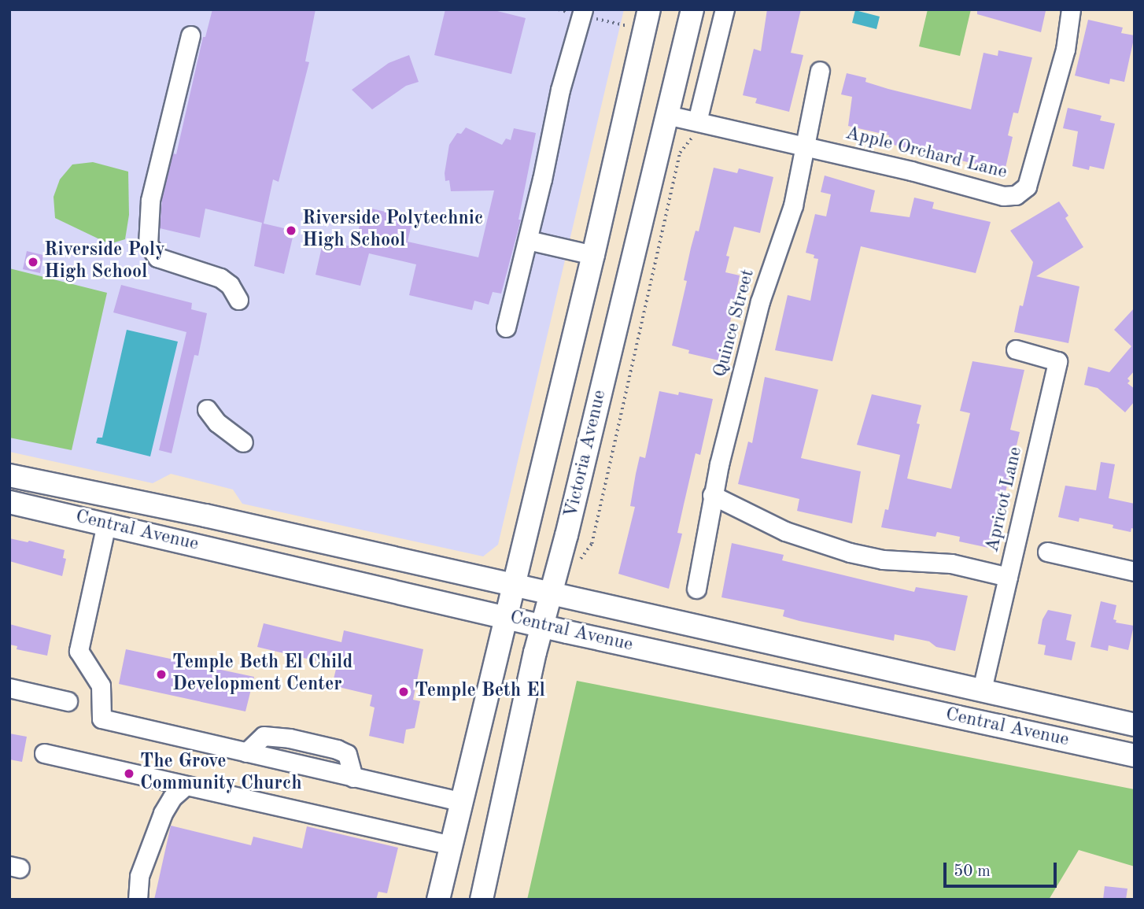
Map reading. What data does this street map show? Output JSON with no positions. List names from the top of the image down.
{
  "streets": {
    "main road": ["Victoria Avenue", "Central Avenue"],
    "street": ["Apple Orchard Lane", "Quince Street", "Apricot Lane"]
  },
  "crossings": [
    ["Apple Orchard Lane", "Quince Street"],
    ["Apple Orchard Lane", "Victoria Avenue"],
    ["Victoria Avenue", "Central Avenue"],
    ["Apricot Lane", "Central Avenue"]
  ],
  "places": [
    "Riverside Polytechnic High School",
    "Riverside Poly High School",
    "Temple Beth El Child Development Center",
    "Temple Beth El",
    "The Grove Community Church"
  ],
  "scale_bar": "50 m"
}
